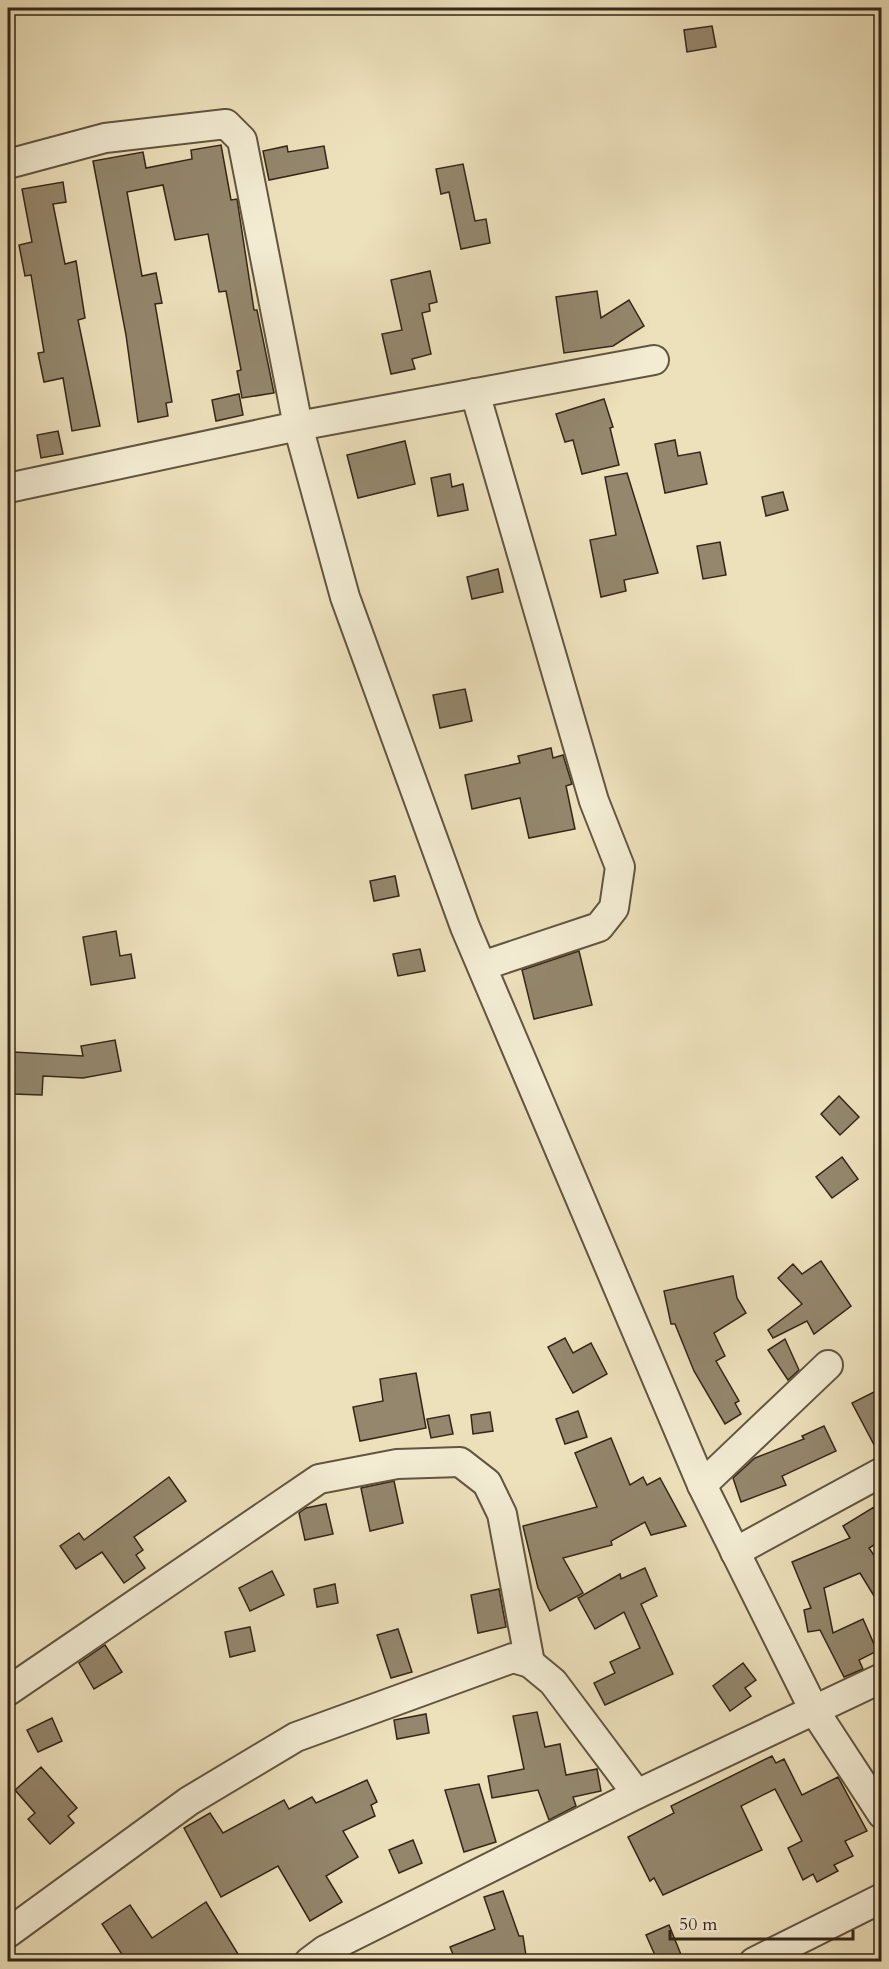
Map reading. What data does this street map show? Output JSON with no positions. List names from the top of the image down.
{
  "scale_bar": "50 m"
}
